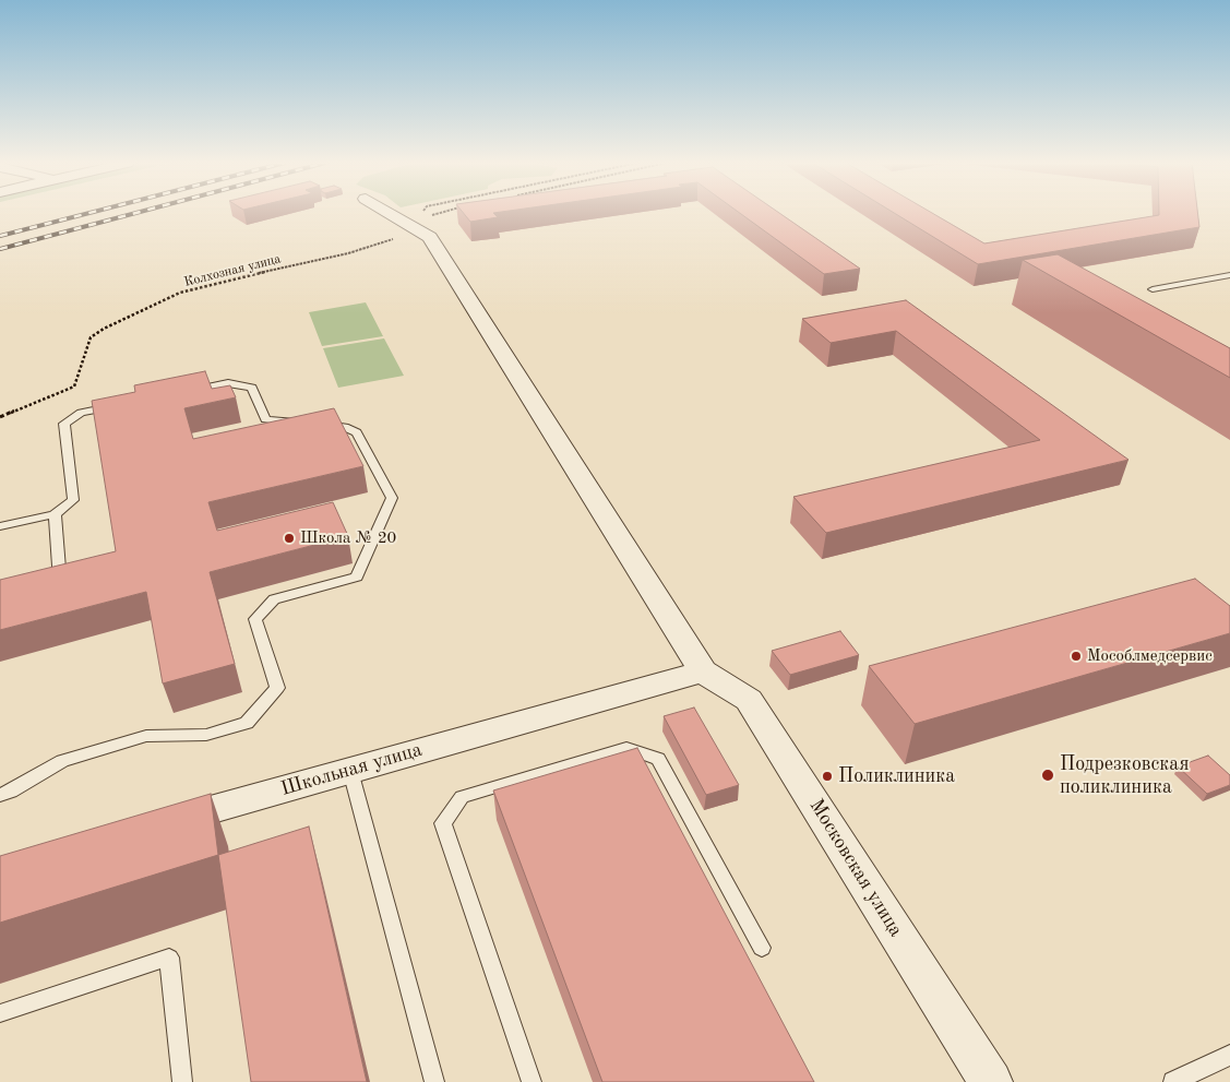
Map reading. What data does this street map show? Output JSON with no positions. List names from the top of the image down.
{
  "streets": {
    "street": ["Школьная улица", "Московская улица"],
    "path": ["Колхозная улица"]
  },
  "crossings": [
    ["Школьная улица", "Московская улица"]
  ],
  "places": [
    "Школа № 20",
    "Мособлмедсервис",
    "Подрезковская поликлиника",
    "Поликлиника"
  ]
}
